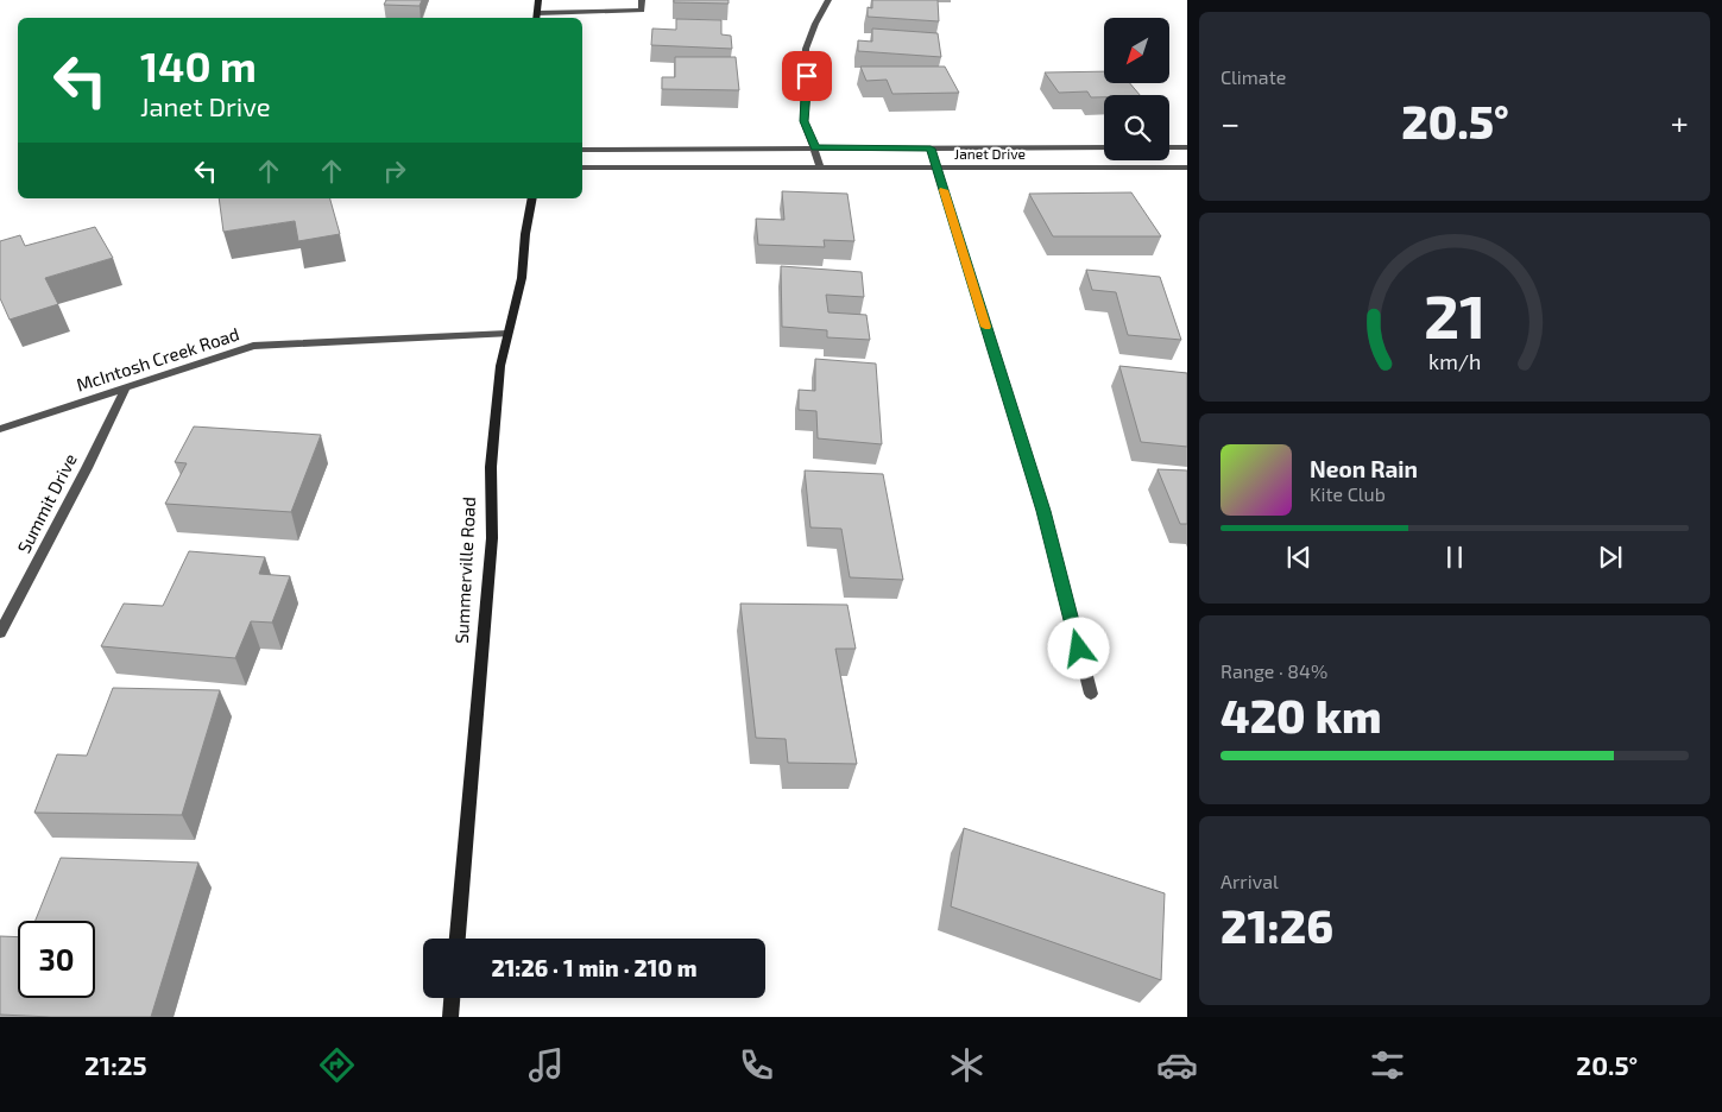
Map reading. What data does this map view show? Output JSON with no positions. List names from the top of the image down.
{
  "streets": {
    "main road": ["Summerville Road"],
    "street": ["Janet Drive", "McIntosh Creek Road", "Summit Drive"]
  },
  "crossings": [
    ["McIntosh Creek Road", "Summit Drive"],
    ["McIntosh Creek Road", "Summerville Road"]
  ],
  "north": "bottom left",
  "page": {
    "tile": [
      "Climate",
      ["Range · 84%", "420 km"],
      ["Arrival", "21:26"]
    ],
    "turn": ["140 m", "Janet Drive"],
    "heat": ["−", "20.5°", "+"],
    "song": ["Neon Rain", "Kite Club"],
    "limit": "30",
    "trip": "21:26 · 1 min · 210 m",
    "tabs": ["21:25", "20.5°"],
    "gauge": ["21", "km/h"]
  }
}
